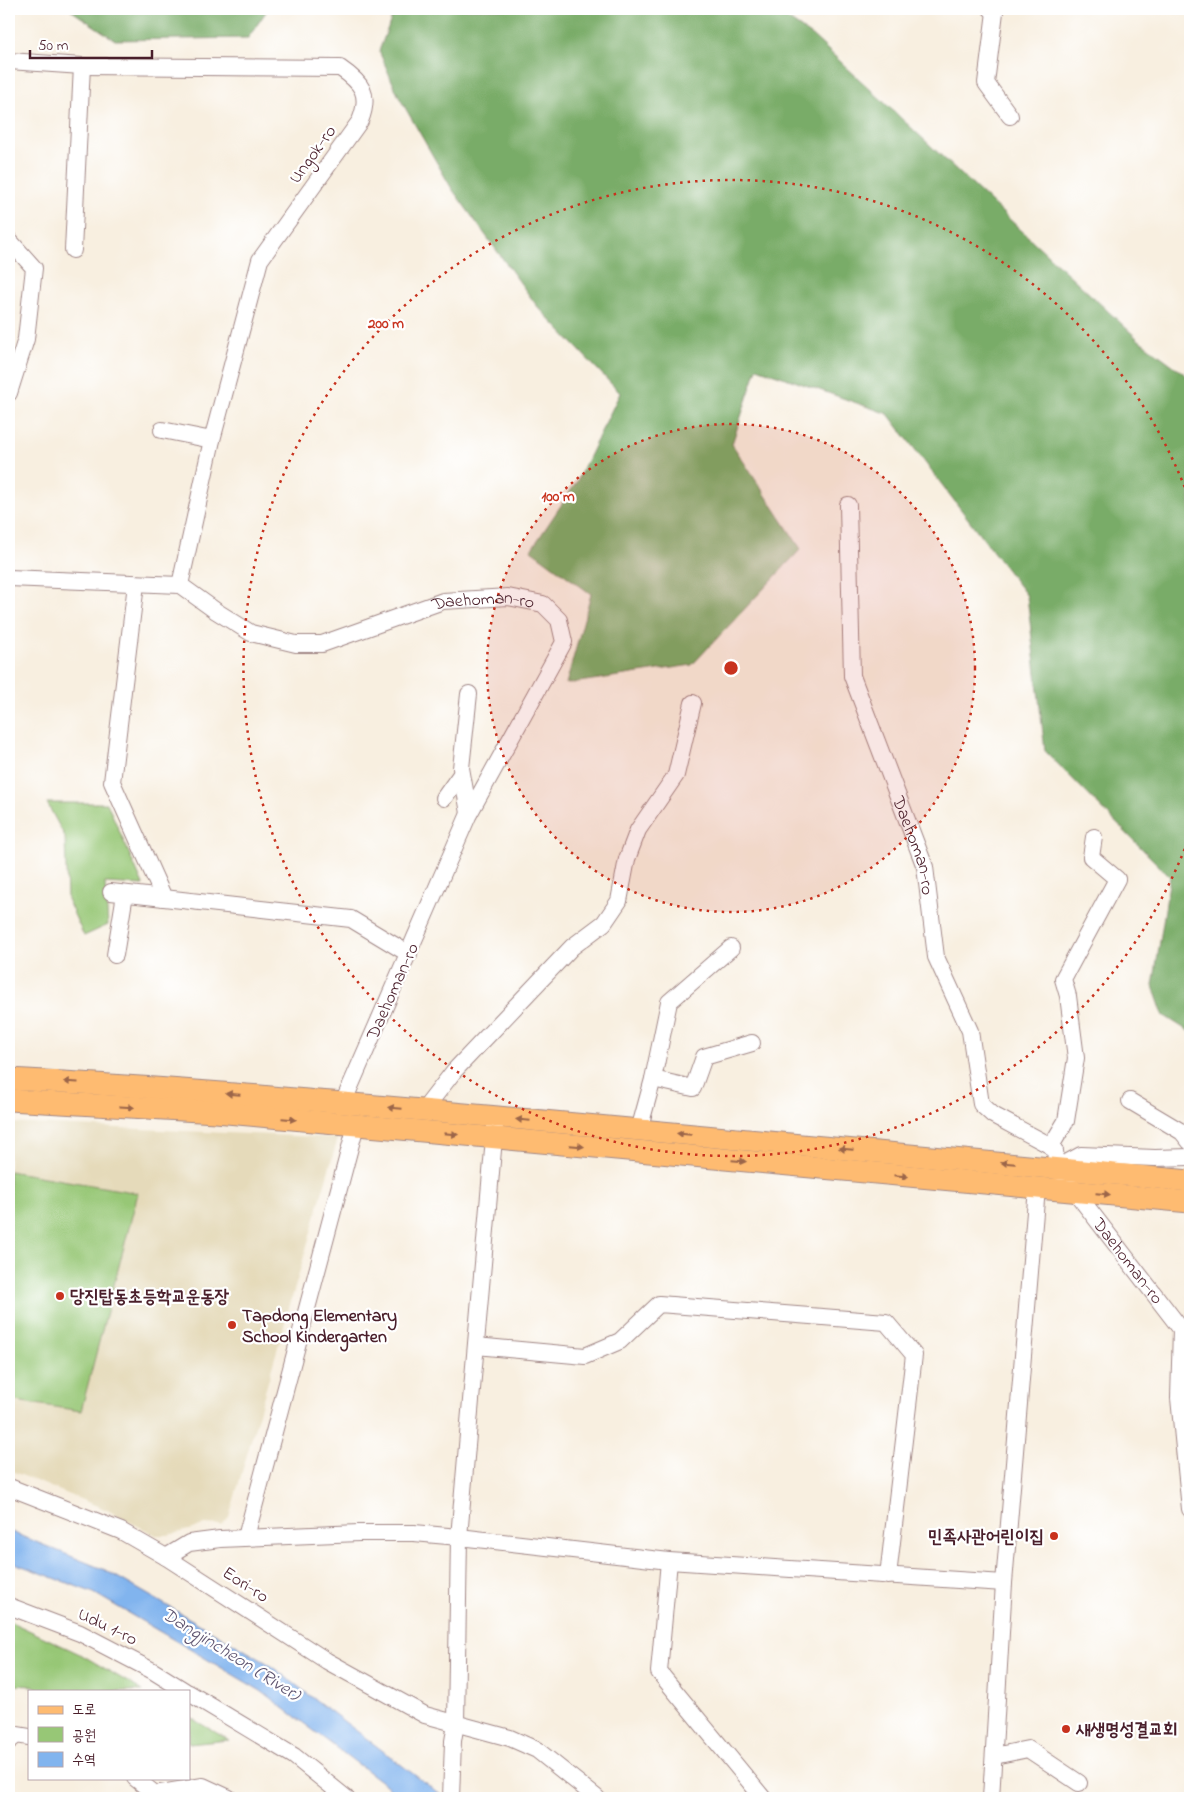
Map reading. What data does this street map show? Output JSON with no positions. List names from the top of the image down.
{
  "streets": {
    "main road": ["Daehoman-ro"],
    "street": ["Ungok-ro", "Eori-ro", "Udu 1-ro"]
  },
  "crossings": [
    ["Ungok-ro", "Daehoman-ro"]
  ],
  "water": ["Dangjincheon (River)"],
  "places": [
    "당진탑동초등학교운동장",
    "Tapdong Elementary School Kindergarten",
    "민족사관어린이집",
    "새생명성결교회"
  ],
  "legend": ["도로", "공원", "수역"],
  "scale_bar": "50 m",
  "rings": ["200 m", "100 m"]
}
